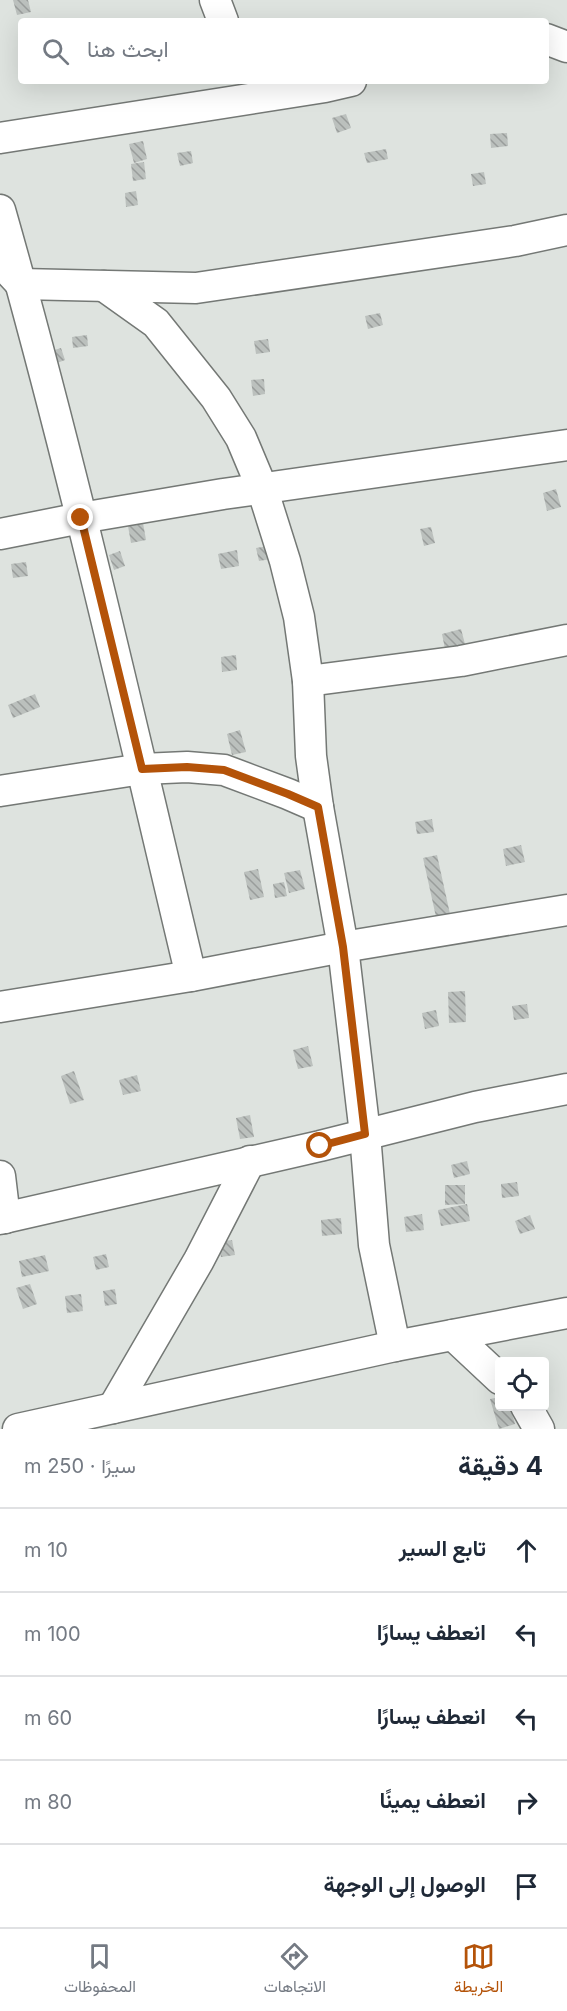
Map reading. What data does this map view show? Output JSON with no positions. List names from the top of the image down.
{
  "page": {
    "search": "ابحث هنا",
    "heading": ["4 دقيقة", "سيرًا · 250 m"],
    "list": [
      ["تابع السير", "10 m"],
      ["انعطف يسارًا", "100 m"],
      ["انعطف يسارًا", "60 m"],
      ["انعطف يمينًا", "80 m"],
      "الوصول إلى الوجهة"
    ],
    "nav": ["الخريطة", "الاتجاهات", "المحفوظات"]
  }
}
